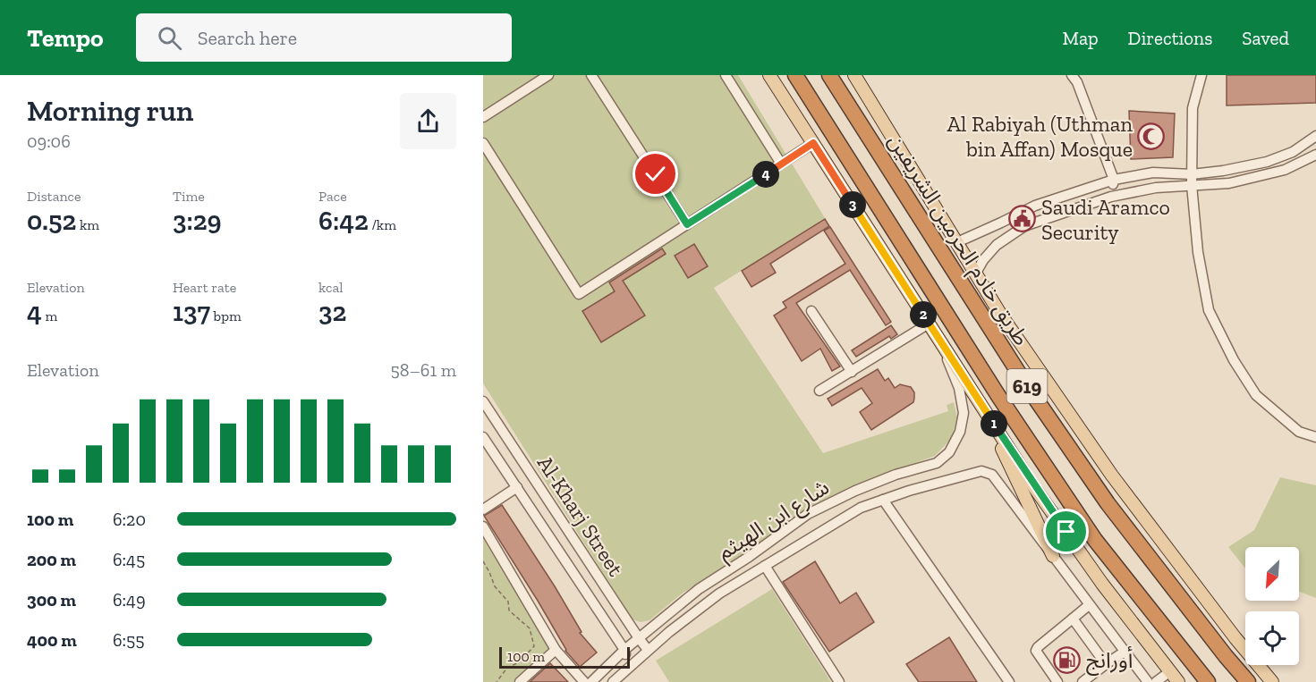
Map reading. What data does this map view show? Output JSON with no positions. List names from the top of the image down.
{
  "streets": {
    "highway": ["طريق خادم الحرمين الشريفين", "619"],
    "street": ["Al-Kharj Street", "شارع ابن الهيثم"]
  },
  "crossings": [
    ["Al-Kharj Street", "شارع ابن الهيثم"]
  ],
  "places": {
    "mosque": ["Al Rabiyah (Uthman bin Affan) Mosque"],
    "public building": ["Saudi Aramco Security"],
    "fuel station": ["أورانج"]
  },
  "scale_bar": "100 m",
  "north": "bottom left",
  "page": {
    "header": "Tempo",
    "search": "Search here",
    "nav": ["Map", "Directions", "Saved"],
    "heading": ["Morning run", "09:06"],
    "pins": [
      "4",
      "3",
      "2",
      "1"
    ],
    "stats": [
      ["Distance", "0.52 km"],
      ["Time", "3:29"],
      ["Pace", "6:42 /km"],
      ["Elevation", "4 m"],
      ["Heart rate", "137 bpm"],
      ["kcal", "32"]
    ],
    "chart": ["Elevation", "58–61 m"],
    "list": [
      {
        "name": "100 m",
        "note": "6:20"
      },
      {
        "name": "200 m",
        "note": "6:45"
      },
      {
        "name": "300 m",
        "note": "6:49"
      },
      {
        "name": "400 m",
        "note": "6:55"
      }
    ],
    "scale": "100 m"
  }
}
